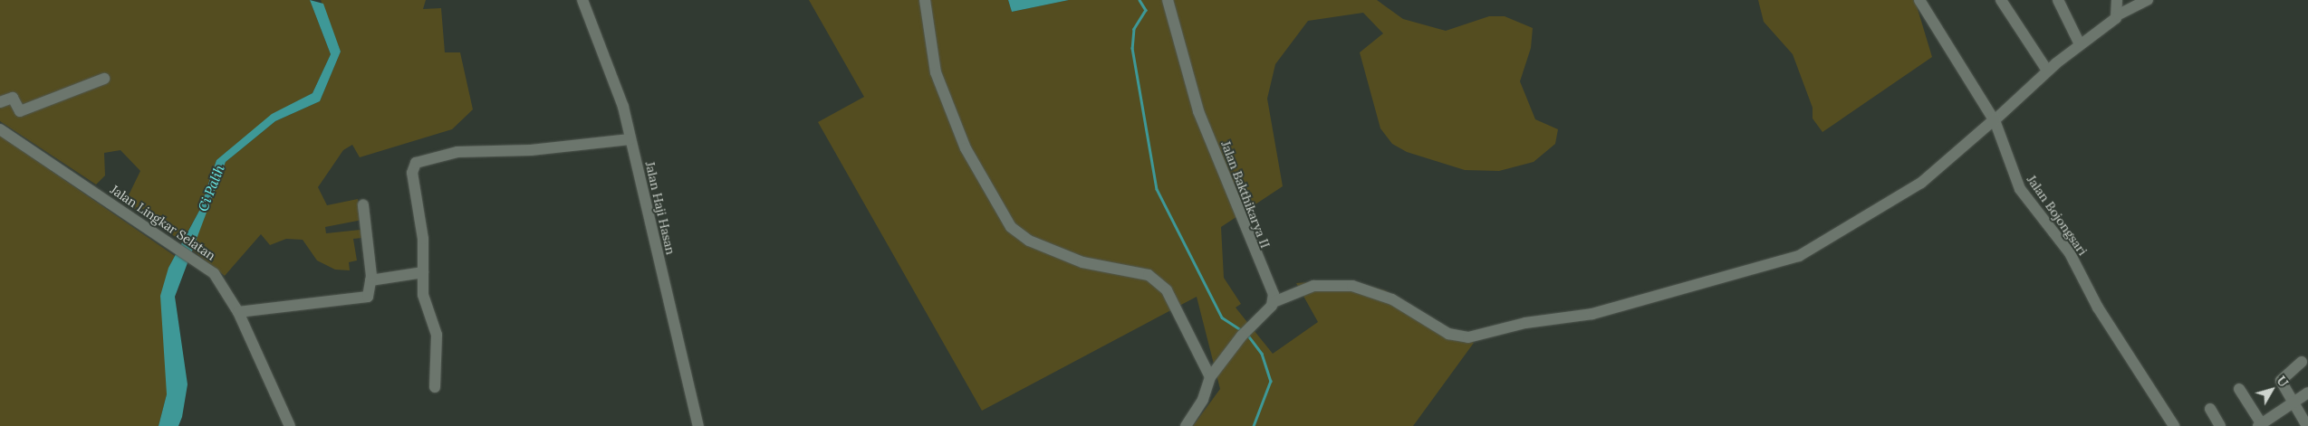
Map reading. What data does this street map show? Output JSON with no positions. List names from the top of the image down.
{
  "streets": {
    "street": [
      "Jalan Bakthikarya II",
      "Jalan Haji Hasan",
      "Jalan Bojongsari",
      "Jalan Lingkar Selatan"
    ]
  },
  "water": ["Ci Palih"],
  "north": "top right"
}
